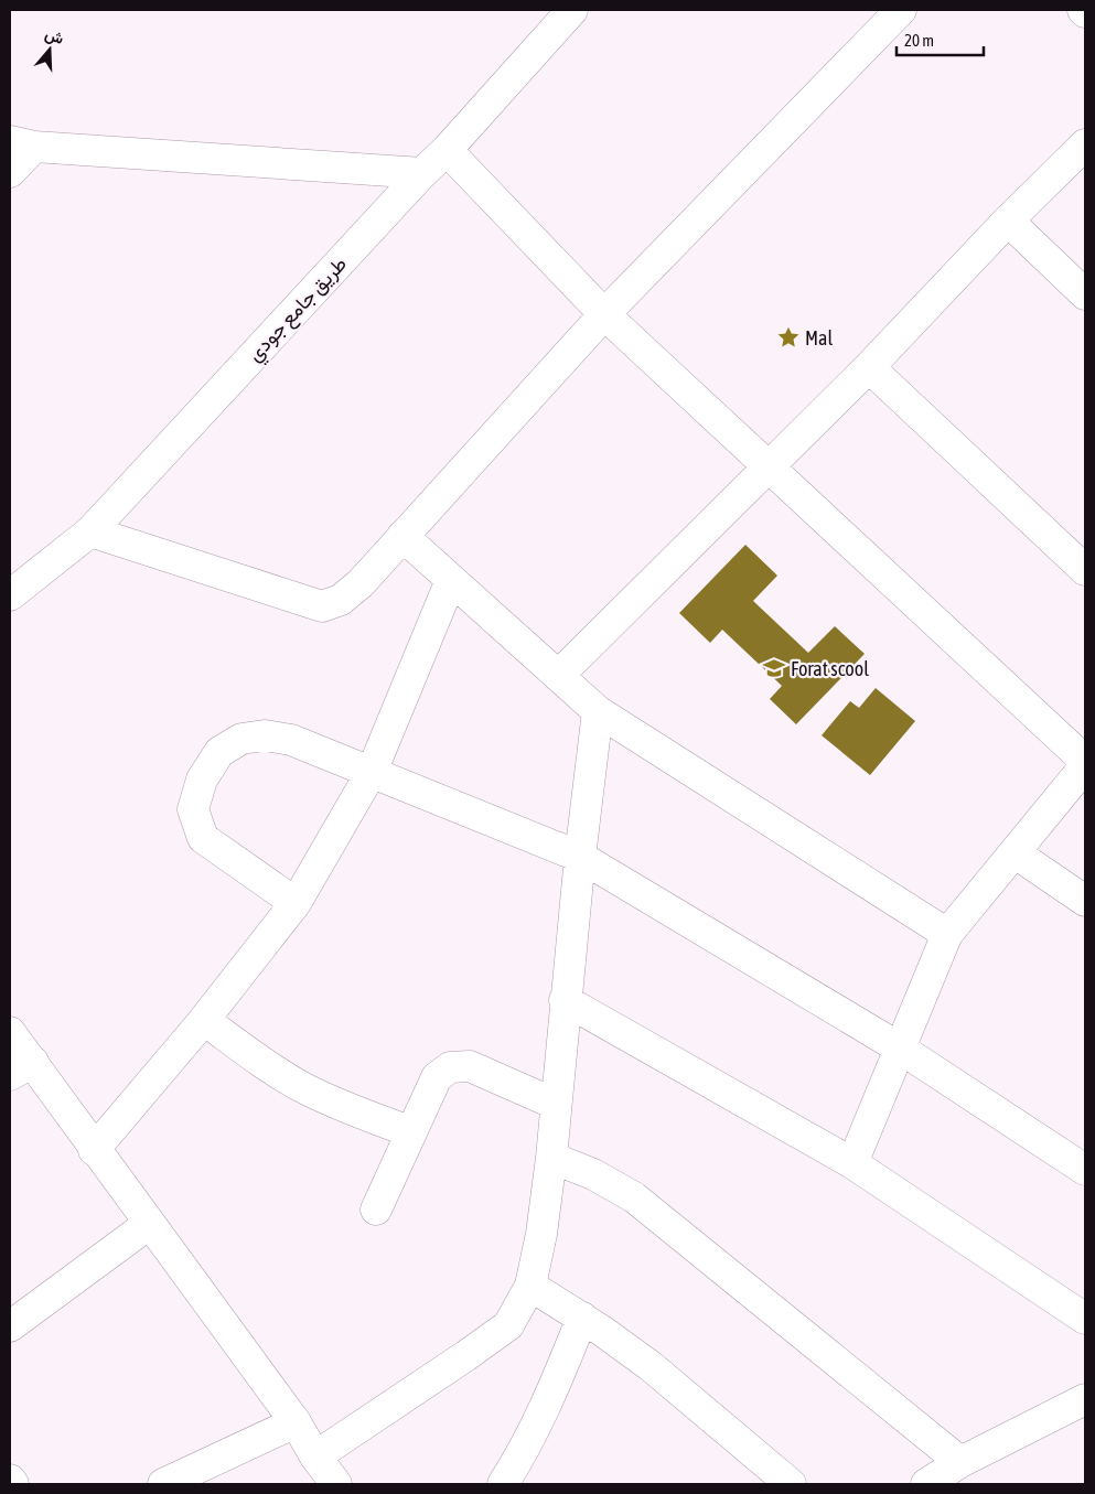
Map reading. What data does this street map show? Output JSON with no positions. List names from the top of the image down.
{
  "streets": {
    "street": ["طريق جامع جودي"]
  },
  "places": {
    "place": ["Mal"],
    "school or university": ["Forat scool"]
  },
  "scale_bar": "20 m",
  "north": "top"
}
